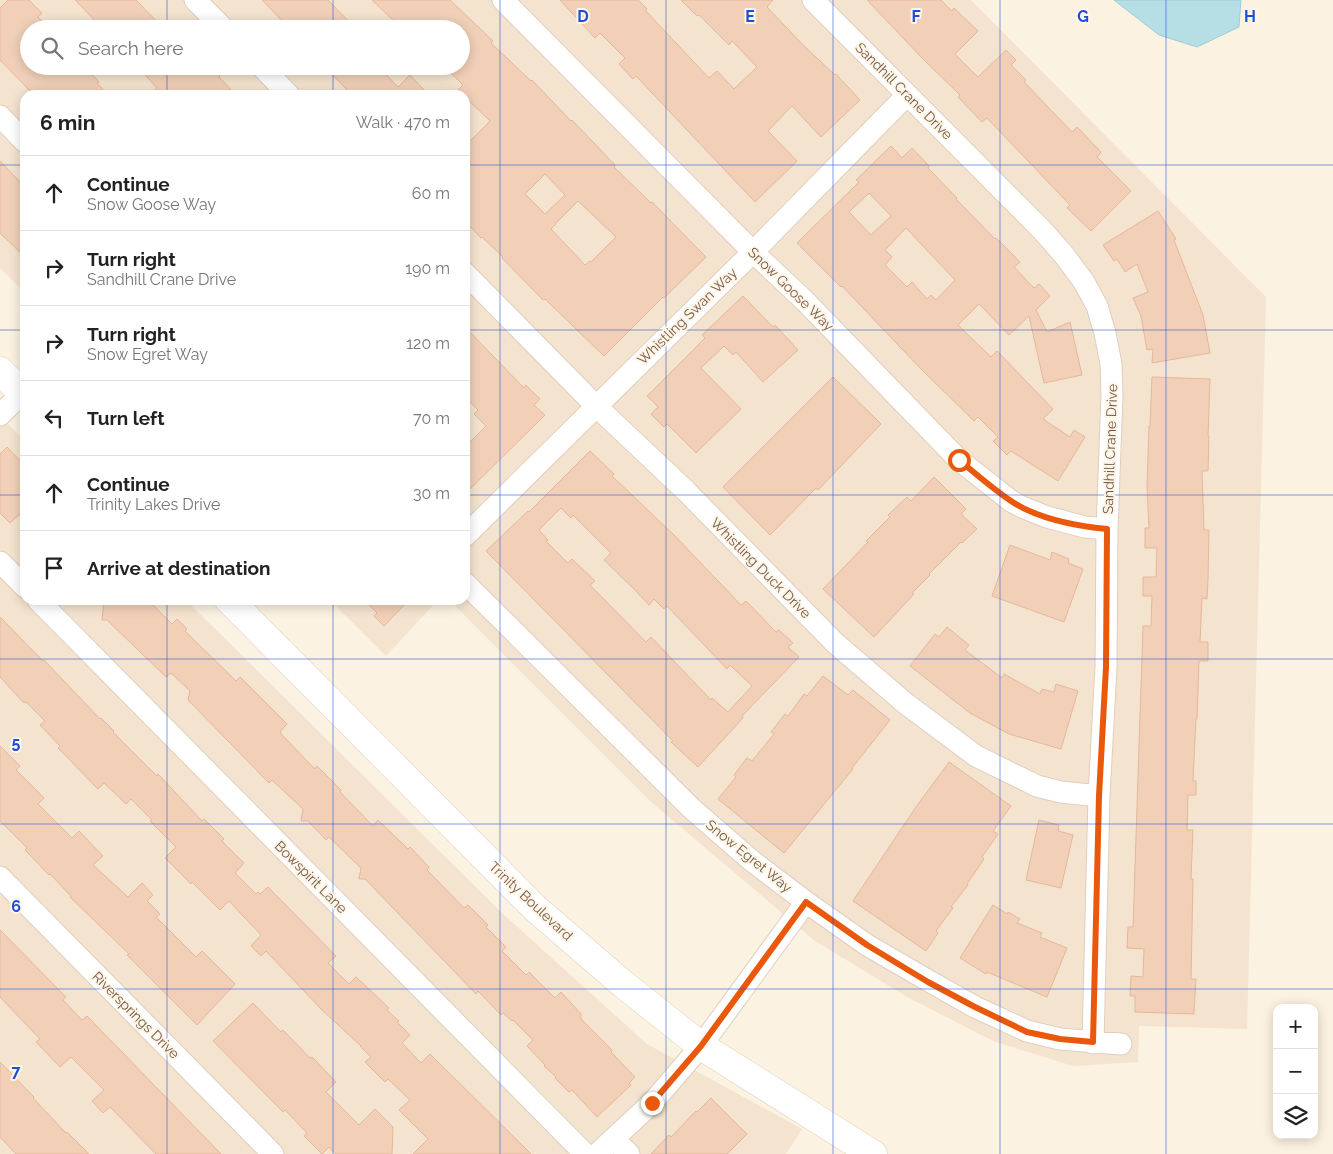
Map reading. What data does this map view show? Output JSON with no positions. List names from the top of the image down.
{
  "streets": {
    "main road": ["Trinity Boulevard"],
    "street": [
      "Sandhill Crane Drive",
      "Snow Goose Way",
      "Whistling Swan Way",
      "Whistling Duck Drive",
      "Snow Egret Way",
      "Bowspirit Lane",
      "Riversprings Drive"
    ]
  },
  "crossings": [
    ["Sandhill Crane Drive", "Snow Goose Way"],
    ["Sandhill Crane Drive", "Whistling Swan Way"],
    ["Sandhill Crane Drive", "Whistling Duck Drive"],
    ["Sandhill Crane Drive", "Snow Egret Way"],
    ["Snow Goose Way", "Whistling Swan Way"],
    ["Whistling Swan Way", "Whistling Duck Drive"]
  ],
  "page": {
    "search": "Search here",
    "heading": ["6 min", "Walk · 470 m"],
    "list": [
      ["Continue", "Snow Goose Way", "60 m"],
      ["Turn right", "Sandhill Crane Drive", "190 m"],
      ["Turn right", "Snow Egret Way", "120 m"],
      ["Turn left", "70 m"],
      ["Continue", "Trinity Lakes Drive", "30 m"],
      "Arrive at destination"
    ],
    "map_buttons": ["+", "−"]
  },
  "grid": {
    "columns": [
      "D",
      "E",
      "F",
      "G",
      "H"
    ],
    "rows": ["5", "6", "7"]
  }
}
